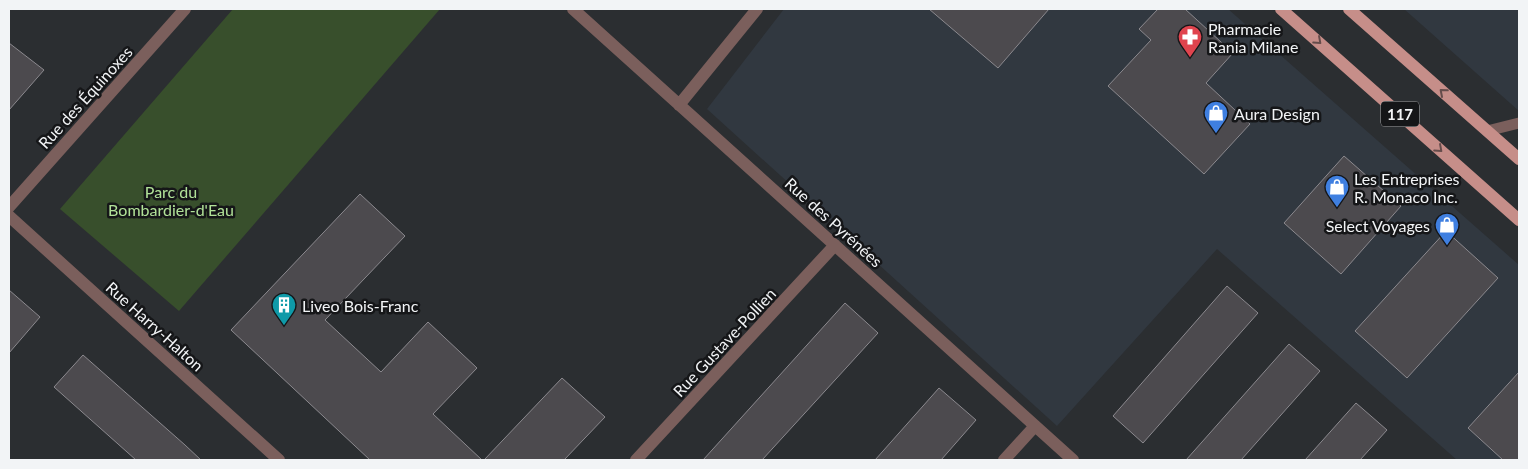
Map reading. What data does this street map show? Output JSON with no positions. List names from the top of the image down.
{
  "streets": {
    "main road": ["117"],
    "street": [
      "Rue des Équinoxes",
      "Rue des Pyrénées",
      "Rue Harry-Halton",
      "Rue Gustave-Pollien"
    ]
  },
  "crossings": [
    ["Rue des Pyrénées", "Rue Gustave-Pollien"]
  ],
  "parks": ["Parc du Bombardier-d'Eau"],
  "places": {
    "pharmacy": ["Pharmacie Rania Milane"],
    "shop": ["Aura Design", "Les Entreprises R. Monaco Inc.", "Select Voyages"],
    "building": ["Liveo Bois-Franc"]
  }
}
